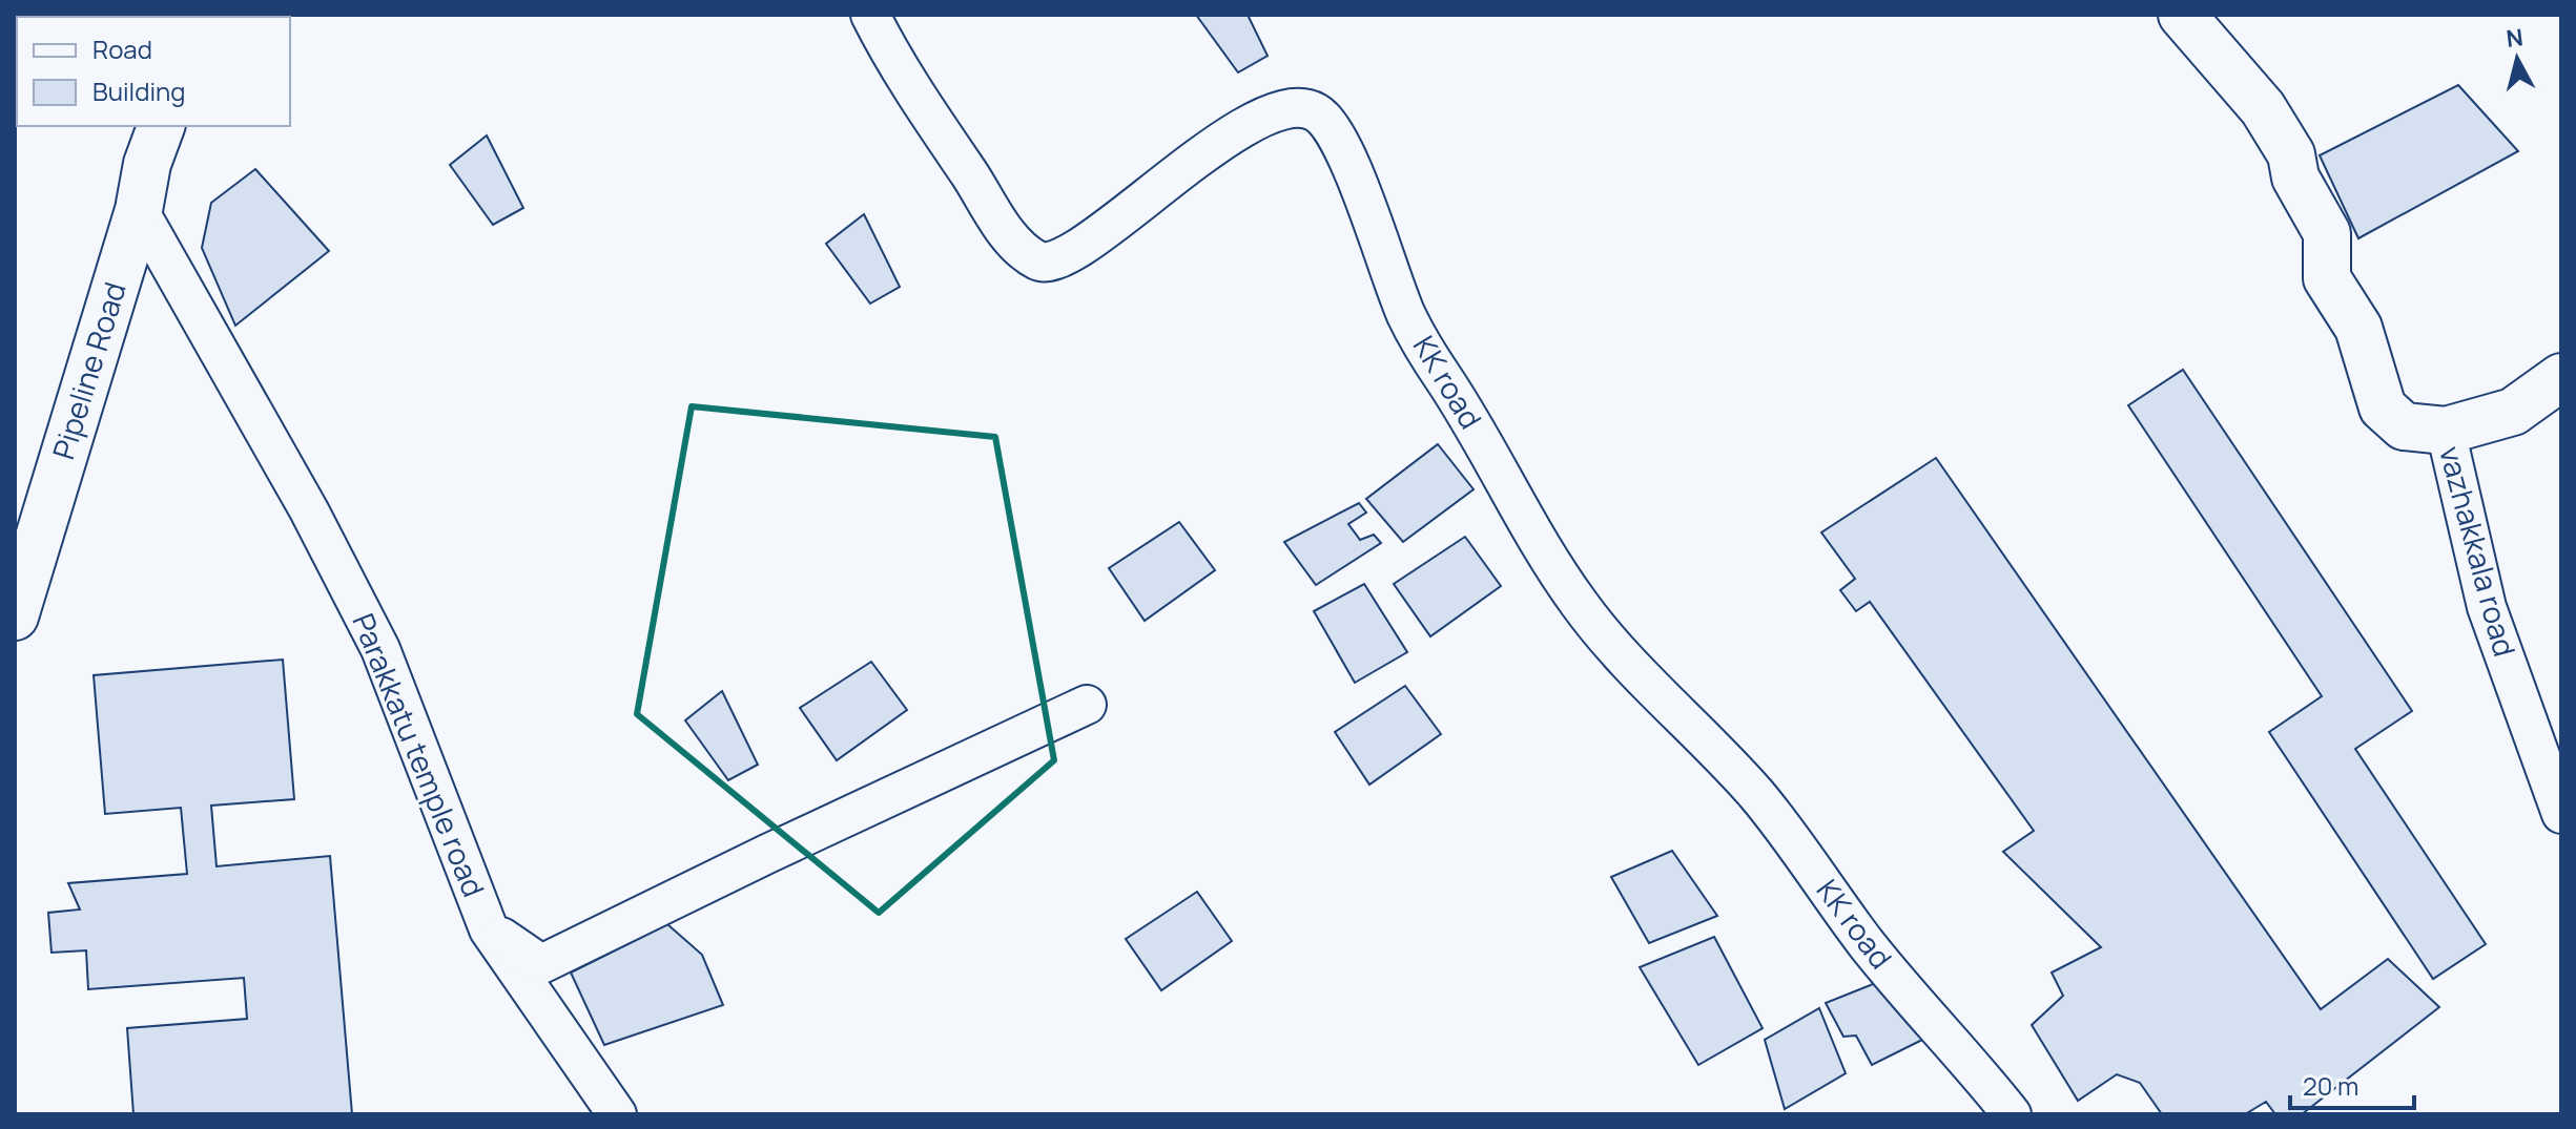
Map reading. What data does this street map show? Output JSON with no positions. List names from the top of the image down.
{
  "streets": {
    "street": [
      "Pipeline Road",
      "KK road",
      "vazhakkala road",
      "Parakkatu temple road"
    ]
  },
  "crossings": [
    ["Pipeline Road", "Parakkatu temple road"]
  ],
  "legend": ["Road", "Building"],
  "scale_bar": "20 m",
  "north": "top"
}
